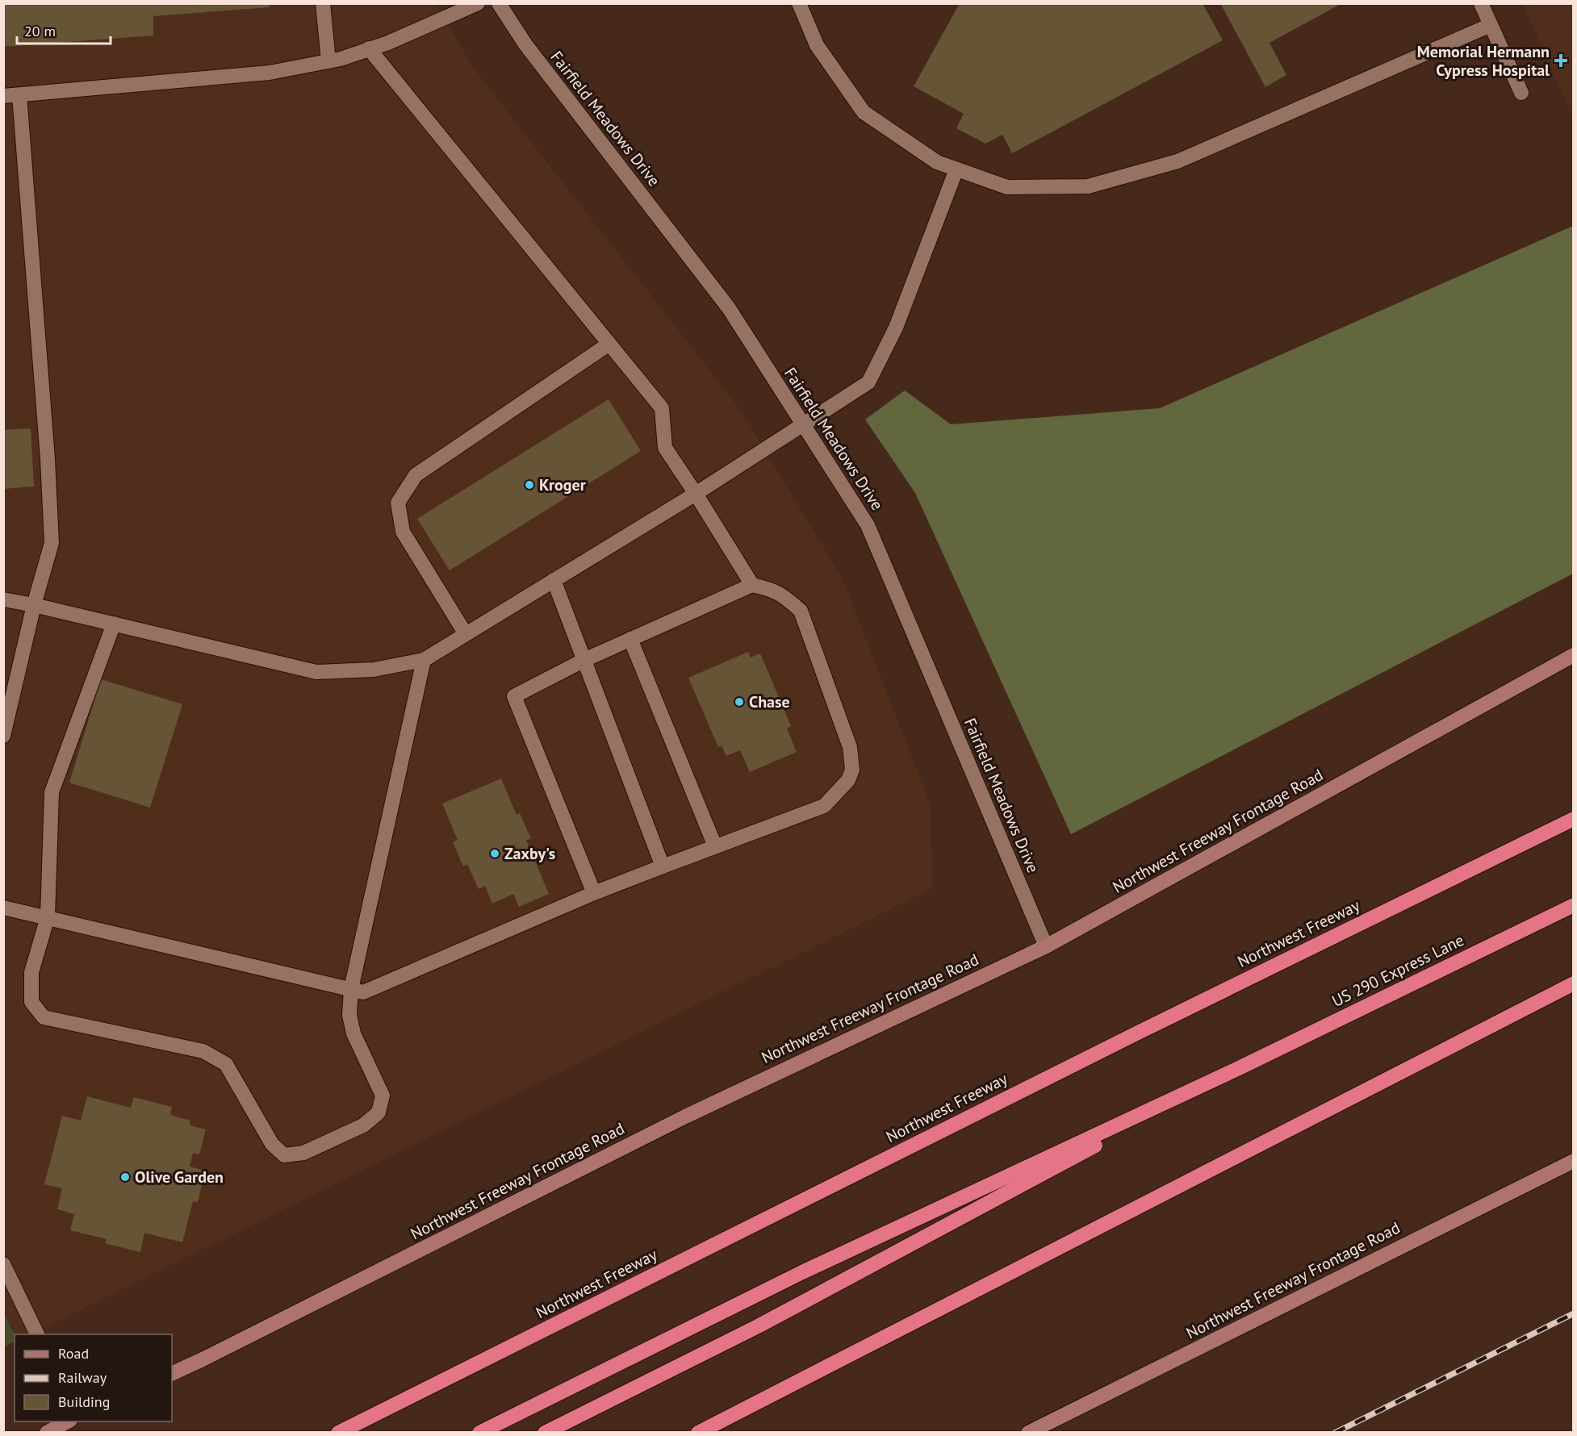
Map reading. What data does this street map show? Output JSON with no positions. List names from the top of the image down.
{
  "streets": {
    "highway": ["Northwest Freeway", "US 290 Express Lane"],
    "main road": ["Northwest Freeway Frontage Road"],
    "street": ["Fairfield Meadows Drive"]
  },
  "crossings": [
    ["Fairfield Meadows Drive", "Northwest Freeway Frontage Road"]
  ],
  "places": {
    "health": ["Memorial Hermann Cypress Hospital"],
    "other": [
      "Kroger",
      "Chase",
      "Zaxby's",
      "Olive Garden"
    ]
  },
  "legend": ["Road", "Railway", "Building"],
  "scale_bar": "20 m"
}
